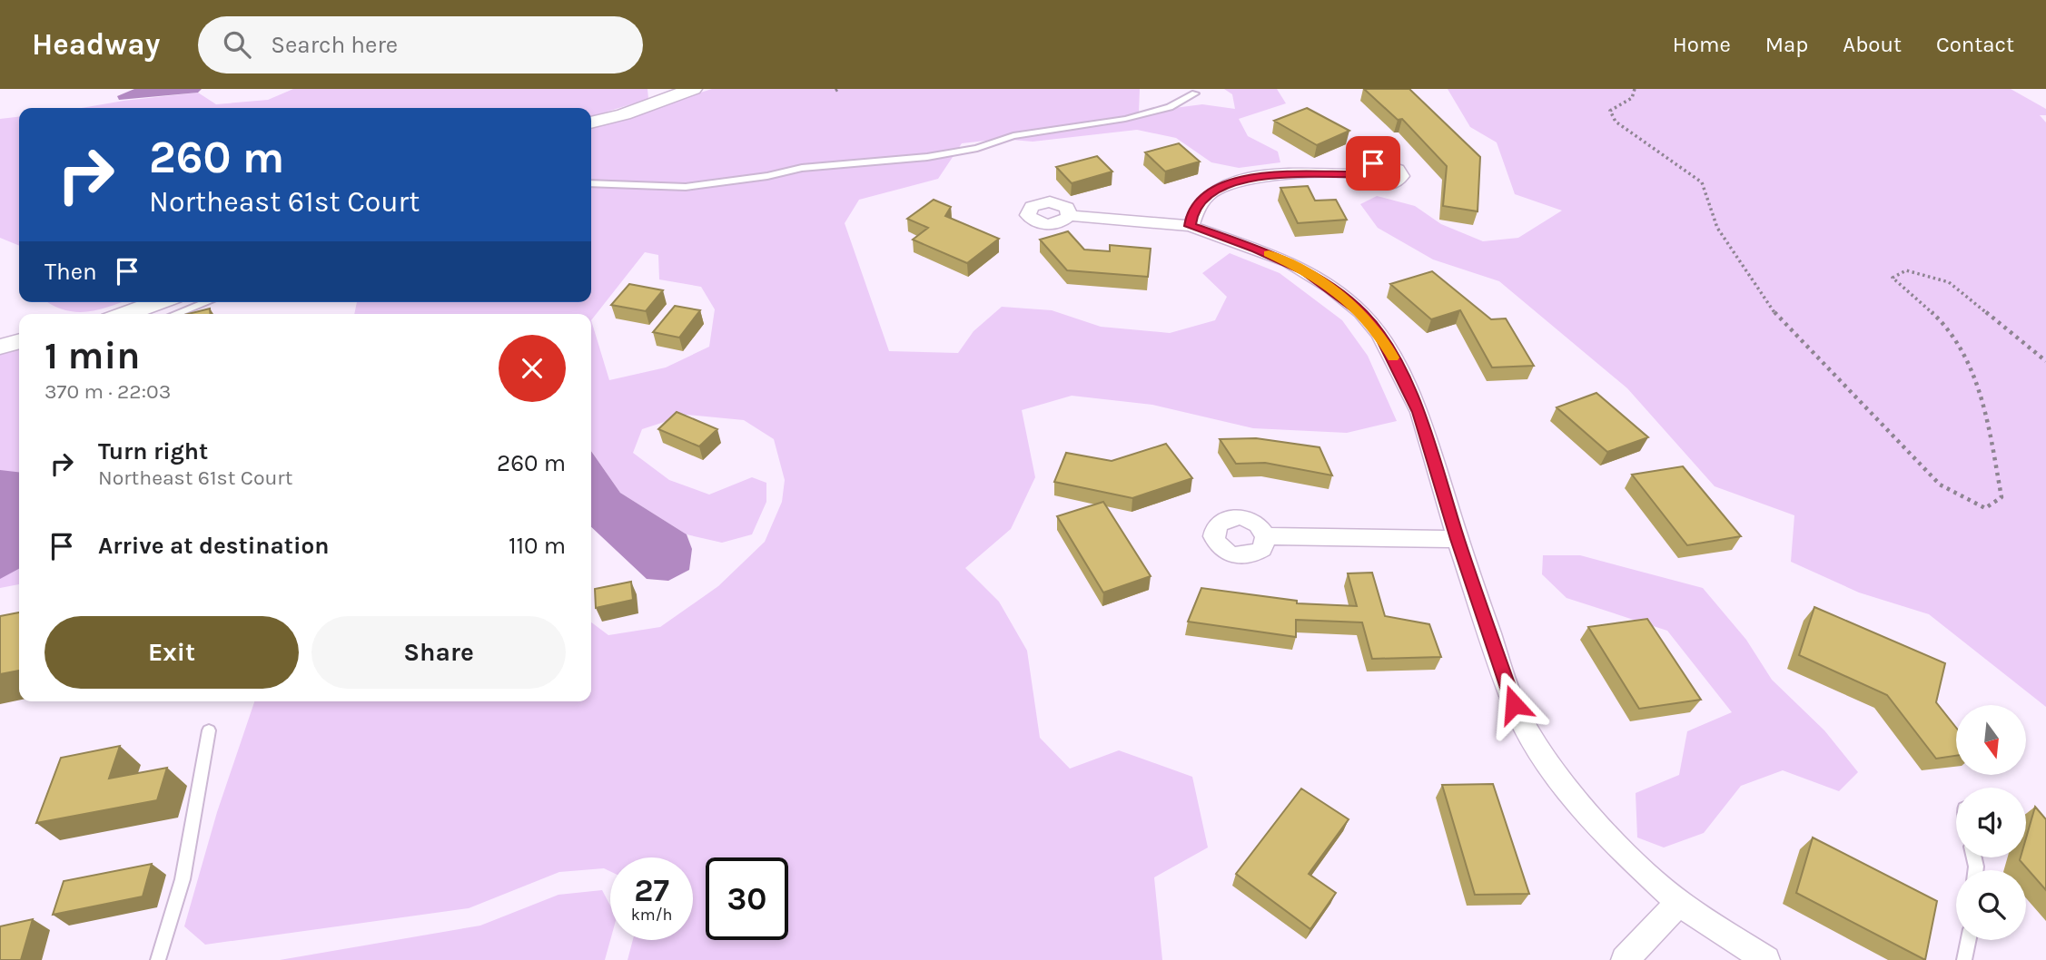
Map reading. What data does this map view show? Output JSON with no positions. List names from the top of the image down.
{
  "north": "bottom",
  "page": {
    "header": "Headway",
    "search": "Search here",
    "nav": [
      "Home",
      "Map",
      "About",
      "Contact"
    ],
    "turn": ["260 m", "Northeast 61st Court"],
    "then": "Then",
    "heading": ["1 min", "370 m · 22:03"],
    "list": [
      {
        "name": "Turn right",
        "note": "Northeast 61st Court",
        "value": "260 m"
      },
      {
        "name": "Arrive at destination",
        "value": "110 m"
      }
    ],
    "buttons": ["Exit", "Share"],
    "speed": "27 km/h",
    "limit": "30"
  }
}
